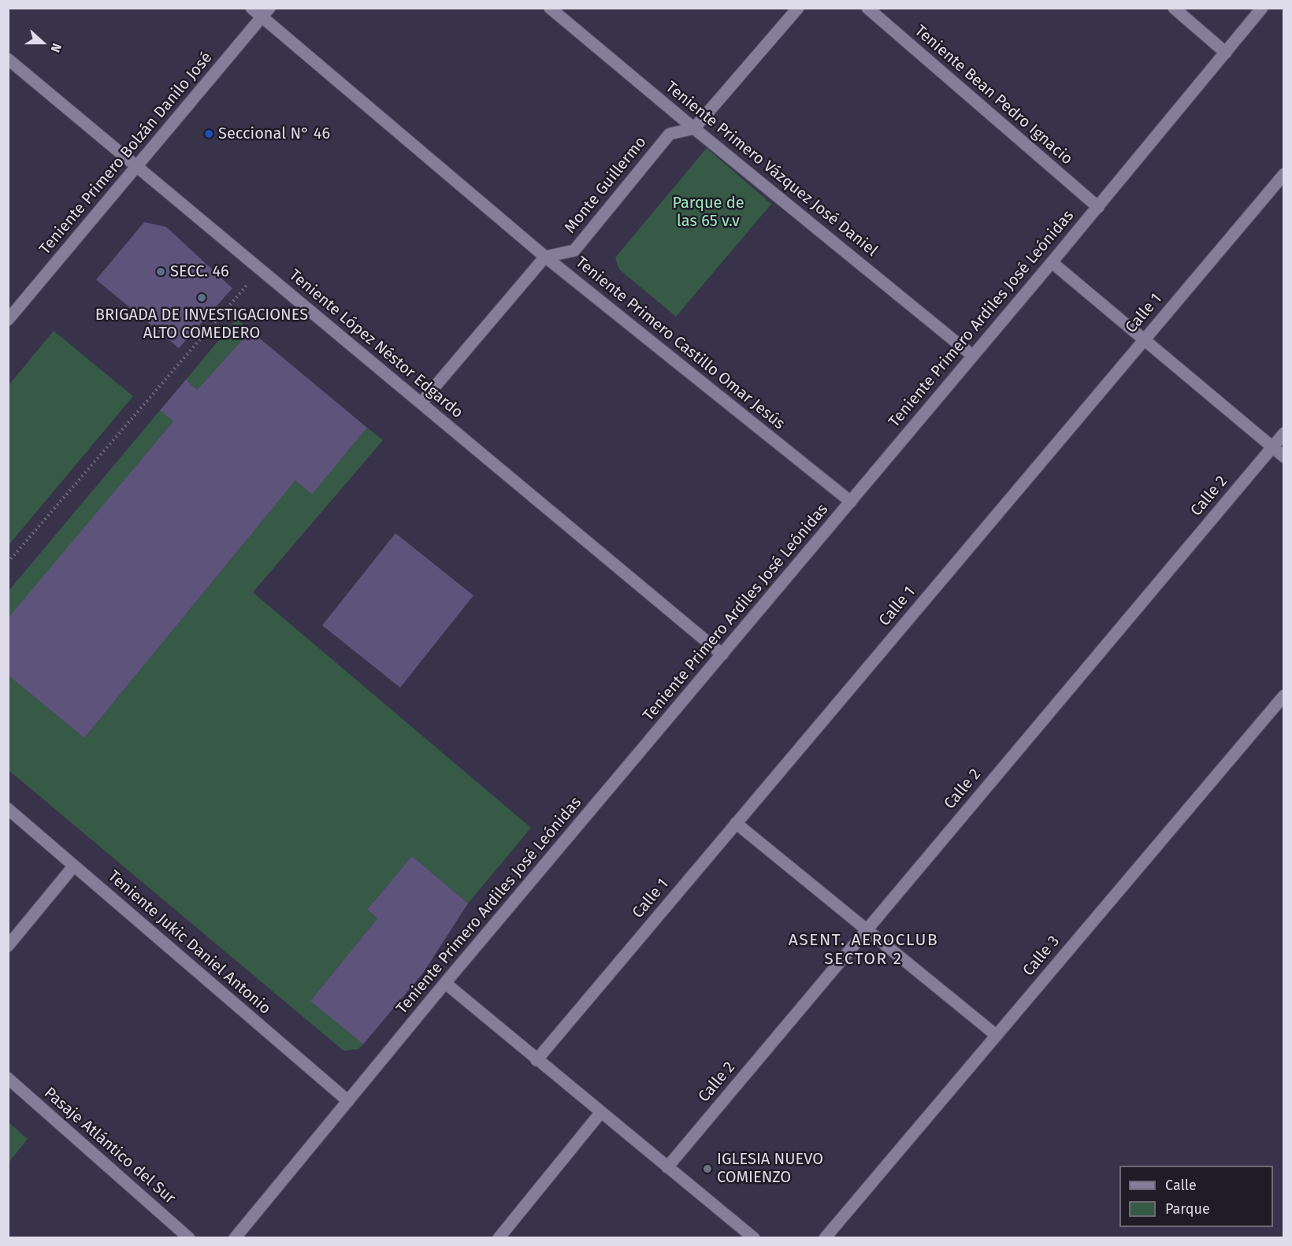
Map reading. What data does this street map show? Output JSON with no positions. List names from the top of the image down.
{
  "streets": {
    "street": [
      "Teniente Bean Pedro Ignacio",
      "Teniente Primero Bolzán Danilo José",
      "Teniente Primero Vázquez José Daniel",
      "Monte Guillermo",
      "Calle 1",
      "Teniente Primero Ardiles José Leónidas",
      "Teniente Primero Castillo Omar Jesús",
      "Teniente López Néstor Edgardo",
      "Calle 2",
      "Teniente Jukic Daniel Antonio",
      "Calle 3",
      "Pasaje Atlántico del Sur"
    ]
  },
  "crossings": [
    ["Teniente Bean Pedro Ignacio", "Teniente Primero Ardiles José Leónidas"],
    ["Teniente Primero Bolzán Danilo José", "Teniente Primero Castillo Omar Jesús"],
    ["Teniente Primero Bolzán Danilo José", "Teniente López Néstor Edgardo"],
    ["Teniente Primero Vázquez José Daniel", "Monte Guillermo"],
    ["Teniente Primero Vázquez José Daniel", "Teniente Primero Ardiles José Leónidas"],
    ["Monte Guillermo", "Teniente Primero Castillo Omar Jesús"],
    ["Teniente Primero Ardiles José Leónidas", "Teniente Primero Castillo Omar Jesús"],
    ["Teniente Primero Ardiles José Leónidas", "Teniente López Néstor Edgardo"],
    ["Teniente Primero Ardiles José Leónidas", "Teniente Jukic Daniel Antonio"]
  ],
  "districts": ["ASENT. AEROCLUB SECTOR 2"],
  "parks": ["Parque de las 65 v.v"],
  "places": [
    "Seccional N° 46",
    "SECC. 46",
    "BRIGADA DE INVESTIGACIONES ALTO COMEDERO",
    "IGLESIA NUEVO COMIENZO"
  ],
  "legend": ["Calle", "Parque"],
  "north": "right"
}
